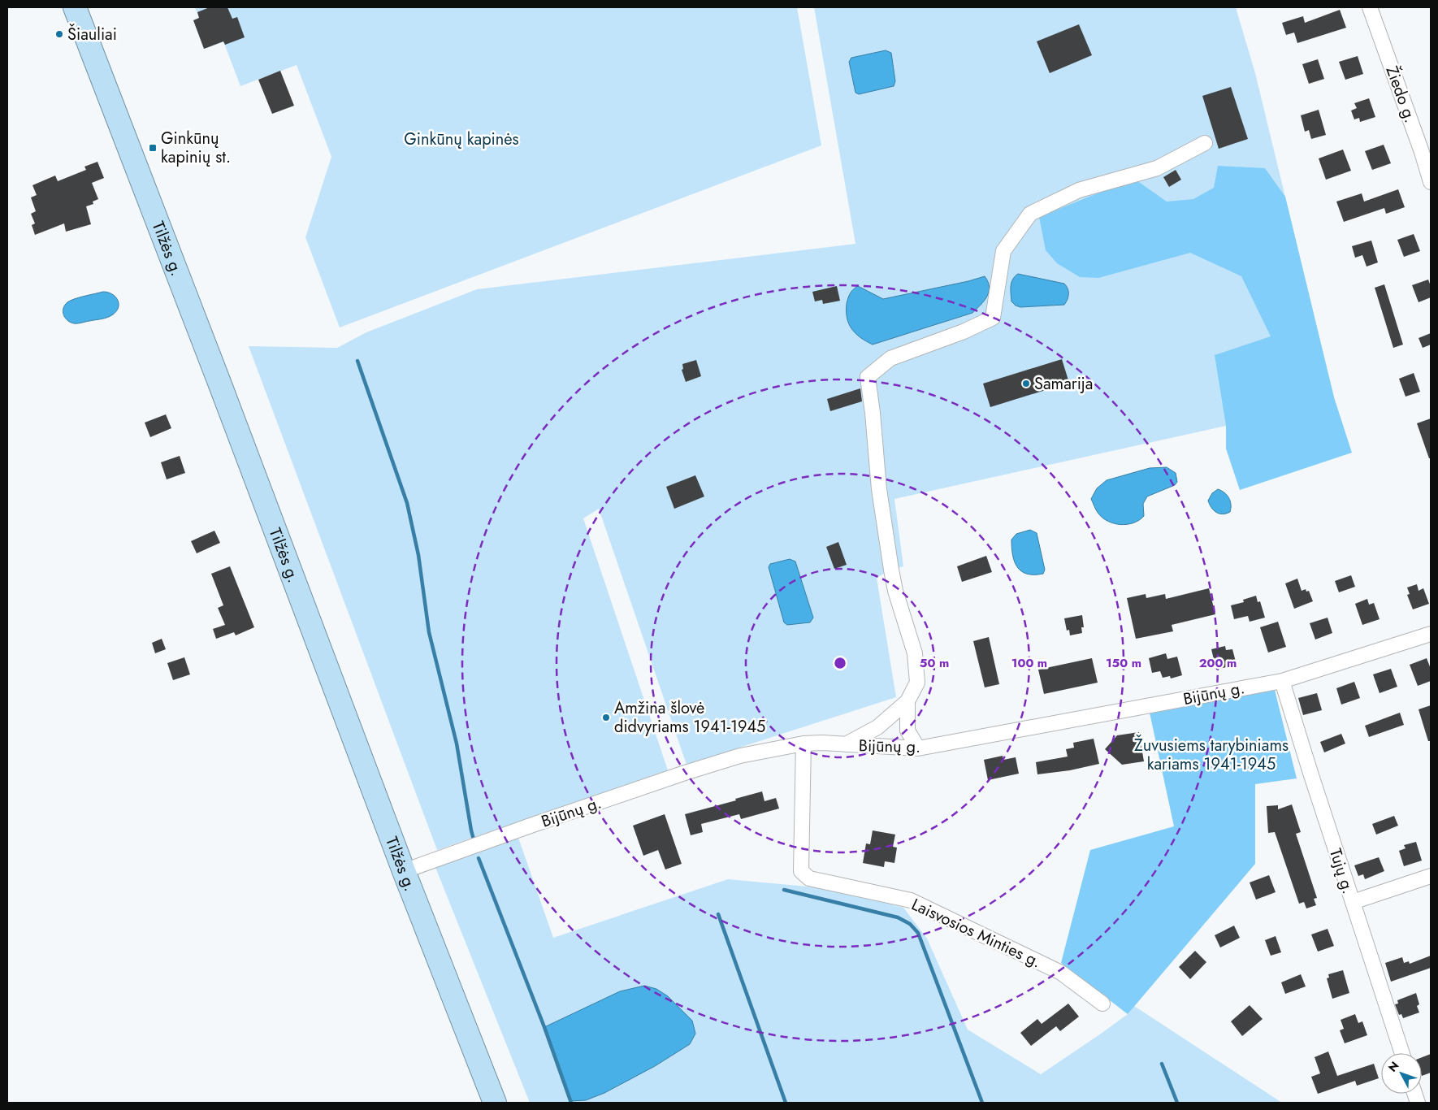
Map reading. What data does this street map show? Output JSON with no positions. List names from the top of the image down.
{
  "streets": {
    "highway": ["Tilžės g."],
    "street": [
      "Žiedo g.",
      "Bijūnų g.",
      "Tujų g.",
      "Laisvosios Minties g."
    ]
  },
  "crossings": [
    ["Tilžės g.", "Bijūnų g."],
    ["Bijūnų g.", "Tujų g."],
    ["Bijūnų g.", "Laisvosios Minties g."]
  ],
  "parks": ["Ginkūnų kapinės", "Žuvusiems tarybiniams kariams 1941-1945"],
  "places": {
    "other": ["Šiauliai", "Samarija", "Amžina šlovė didvyriams 1941-1945"],
    "transit": ["Ginkūnų kapinių st."]
  },
  "north": "top left",
  "rings": [
    "50 m",
    "100 m",
    "150 m",
    "200 m"
  ]
}
